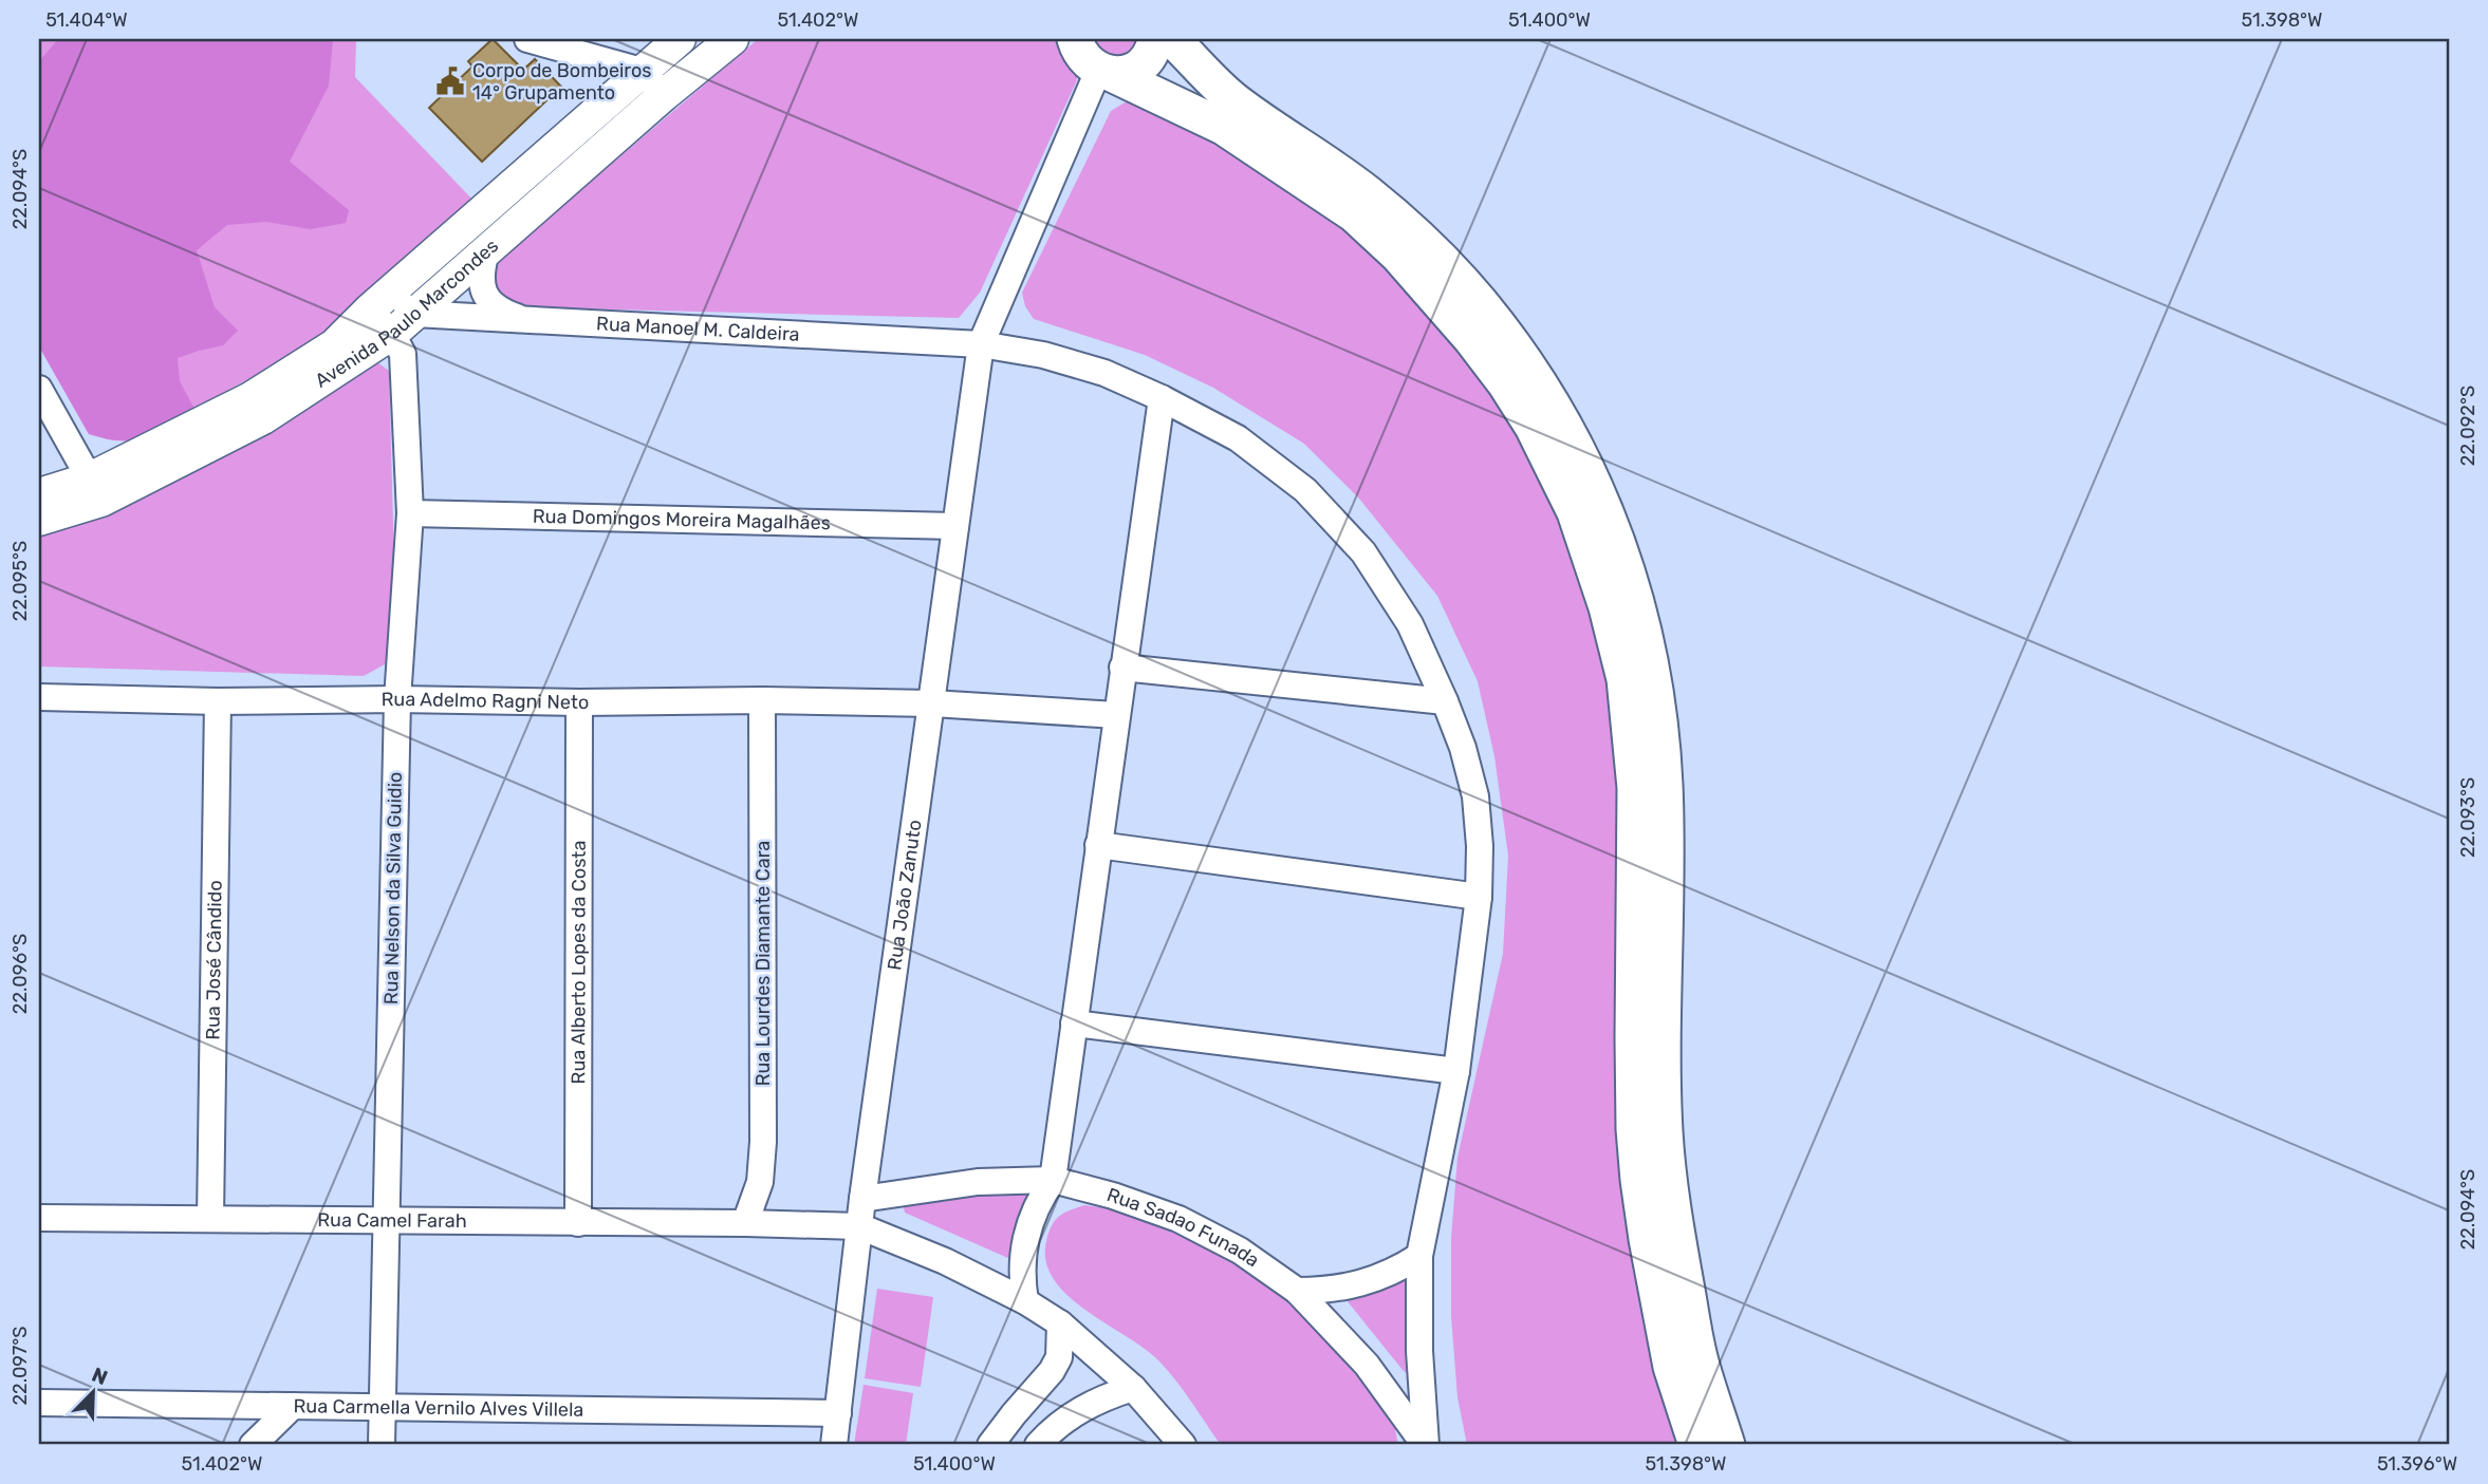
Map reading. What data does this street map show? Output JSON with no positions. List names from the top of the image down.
{
  "streets": {
    "street": [
      "Avenida Paulo Marcondes",
      "Rua Manoel M. Caldeira",
      "Rua Domingos Moreira Magalhães",
      "Rua Adelmo Ragni Neto",
      "Rua Nelson da Silva Guidio",
      "Rua João Zanuto",
      "Rua José Cândido",
      "Rua Alberto Lopes da Costa",
      "Rua Lourdes Diamante Cara",
      "Rua Camel Farah",
      "Rua Sadao Funada",
      "Rua Carmella Vernilo Alves Villela"
    ]
  },
  "crossings": [
    ["Avenida Paulo Marcondes", "Rua Manoel M. Caldeira"],
    ["Avenida Paulo Marcondes", "Rua Nelson da Silva Guidio"],
    ["Rua Manoel M. Caldeira", "Rua Nelson da Silva Guidio"],
    ["Rua Manoel M. Caldeira", "Rua João Zanuto"],
    ["Rua Manoel M. Caldeira", "Rua Sadao Funada"],
    ["Rua Domingos Moreira Magalhães", "Rua Nelson da Silva Guidio"],
    ["Rua Domingos Moreira Magalhães", "Rua João Zanuto"],
    ["Rua Adelmo Ragni Neto", "Rua Nelson da Silva Guidio"],
    ["Rua Adelmo Ragni Neto", "Rua João Zanuto"],
    ["Rua Adelmo Ragni Neto", "Rua José Cândido"],
    ["Rua Adelmo Ragni Neto", "Rua Alberto Lopes da Costa"],
    ["Rua Adelmo Ragni Neto", "Rua Lourdes Diamante Cara"],
    ["Rua Nelson da Silva Guidio", "Rua Camel Farah"],
    ["Rua Nelson da Silva Guidio", "Rua Carmella Vernilo Alves Villela"],
    ["Rua João Zanuto", "Rua Camel Farah"],
    ["Rua João Zanuto", "Rua Sadao Funada"],
    ["Rua João Zanuto", "Rua Carmella Vernilo Alves Villela"],
    ["Rua José Cândido", "Rua Camel Farah"],
    ["Rua Alberto Lopes da Costa", "Rua Camel Farah"],
    ["Rua Lourdes Diamante Cara", "Rua Camel Farah"]
  ],
  "places": {
    "public building": ["Corpo de Bombeiros 14° Grupamento"]
  },
  "north": "top right",
  "coordinates": [
    "51.404°W",
    "51.402°W",
    "51.400°W",
    "51.398°W",
    "22.094°S",
    "22.092°S",
    "22.095°S",
    "22.093°S",
    "22.096°S",
    "22.097°S",
    "51.396°W"
  ]
}
